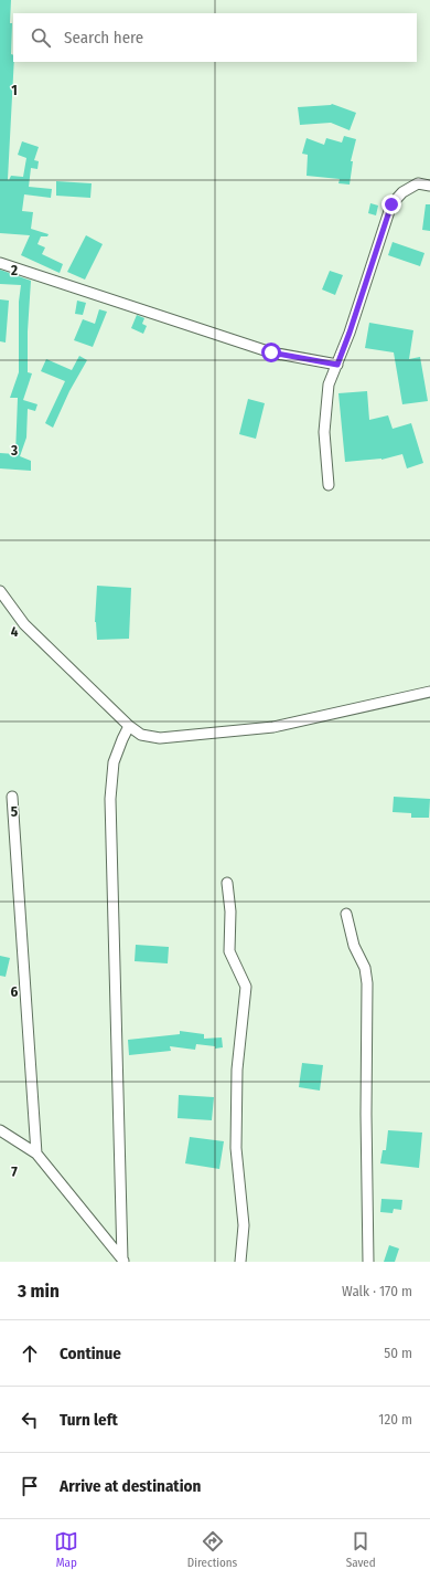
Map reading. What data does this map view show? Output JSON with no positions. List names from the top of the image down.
{
  "page": {
    "search": "Search here",
    "heading": ["3 min", "Walk · 170 m"],
    "list": [
      ["Continue", "50 m"],
      ["Turn left", "120 m"],
      "Arrive at destination"
    ],
    "nav": ["Map", "Directions", "Saved"]
  },
  "grid": {
    "rows": [
      "1",
      "2",
      "3",
      "4",
      "5",
      "6",
      "7"
    ]
  }
}
